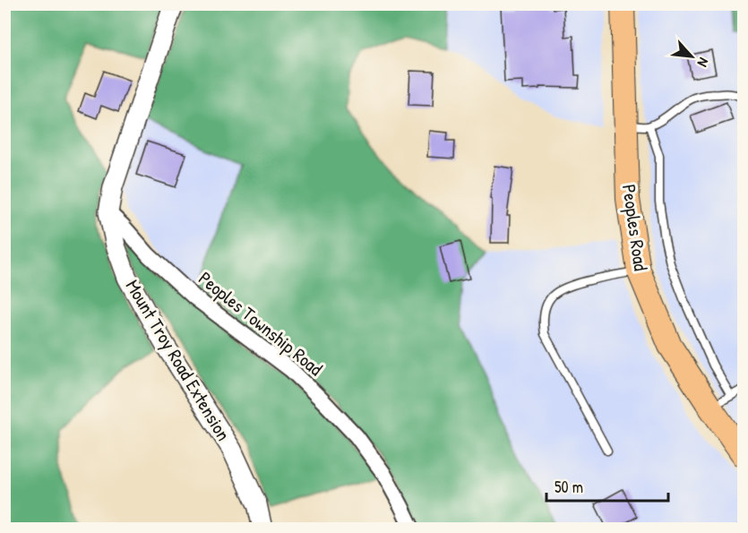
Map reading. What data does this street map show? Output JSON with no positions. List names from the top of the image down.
{
  "streets": {
    "main road": ["Peoples Road"],
    "street": ["Peoples Township Road", "Mount Troy Road Extension"]
  },
  "crossings": [
    ["Peoples Township Road", "Mount Troy Road Extension"]
  ],
  "scale_bar": "50 m",
  "north": "bottom right"
}
